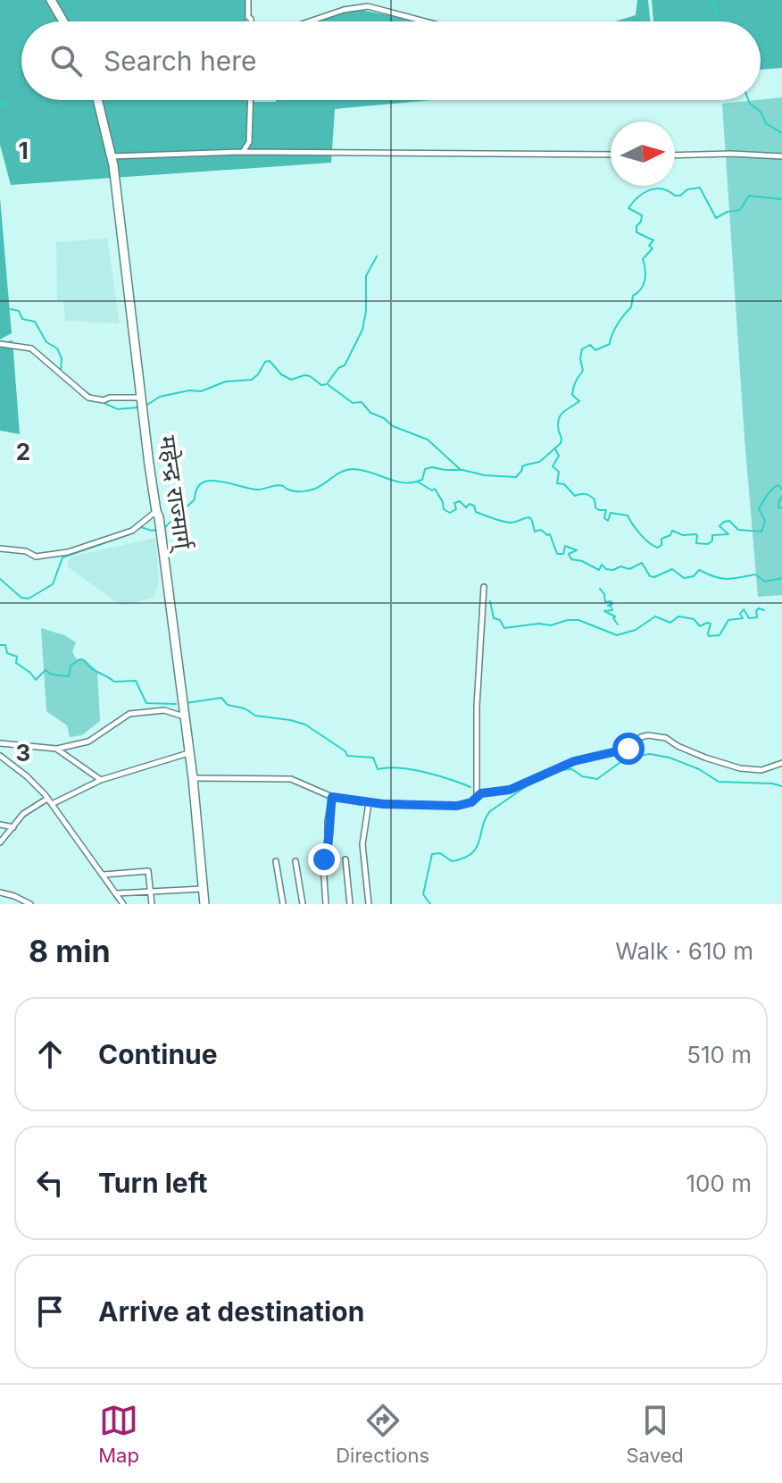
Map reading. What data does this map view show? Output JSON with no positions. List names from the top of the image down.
{
  "streets": {
    "highway": ["महेन्द्र राज्मार्ग्"]
  },
  "north": "right",
  "page": {
    "search": "Search here",
    "heading": ["8 min", "Walk · 610 m"],
    "list": [
      ["Continue", "510 m"],
      ["Turn left", "100 m"],
      "Arrive at destination"
    ],
    "nav": ["Map", "Directions", "Saved"]
  },
  "grid": {
    "rows": ["1", "2", "3"]
  }
}
